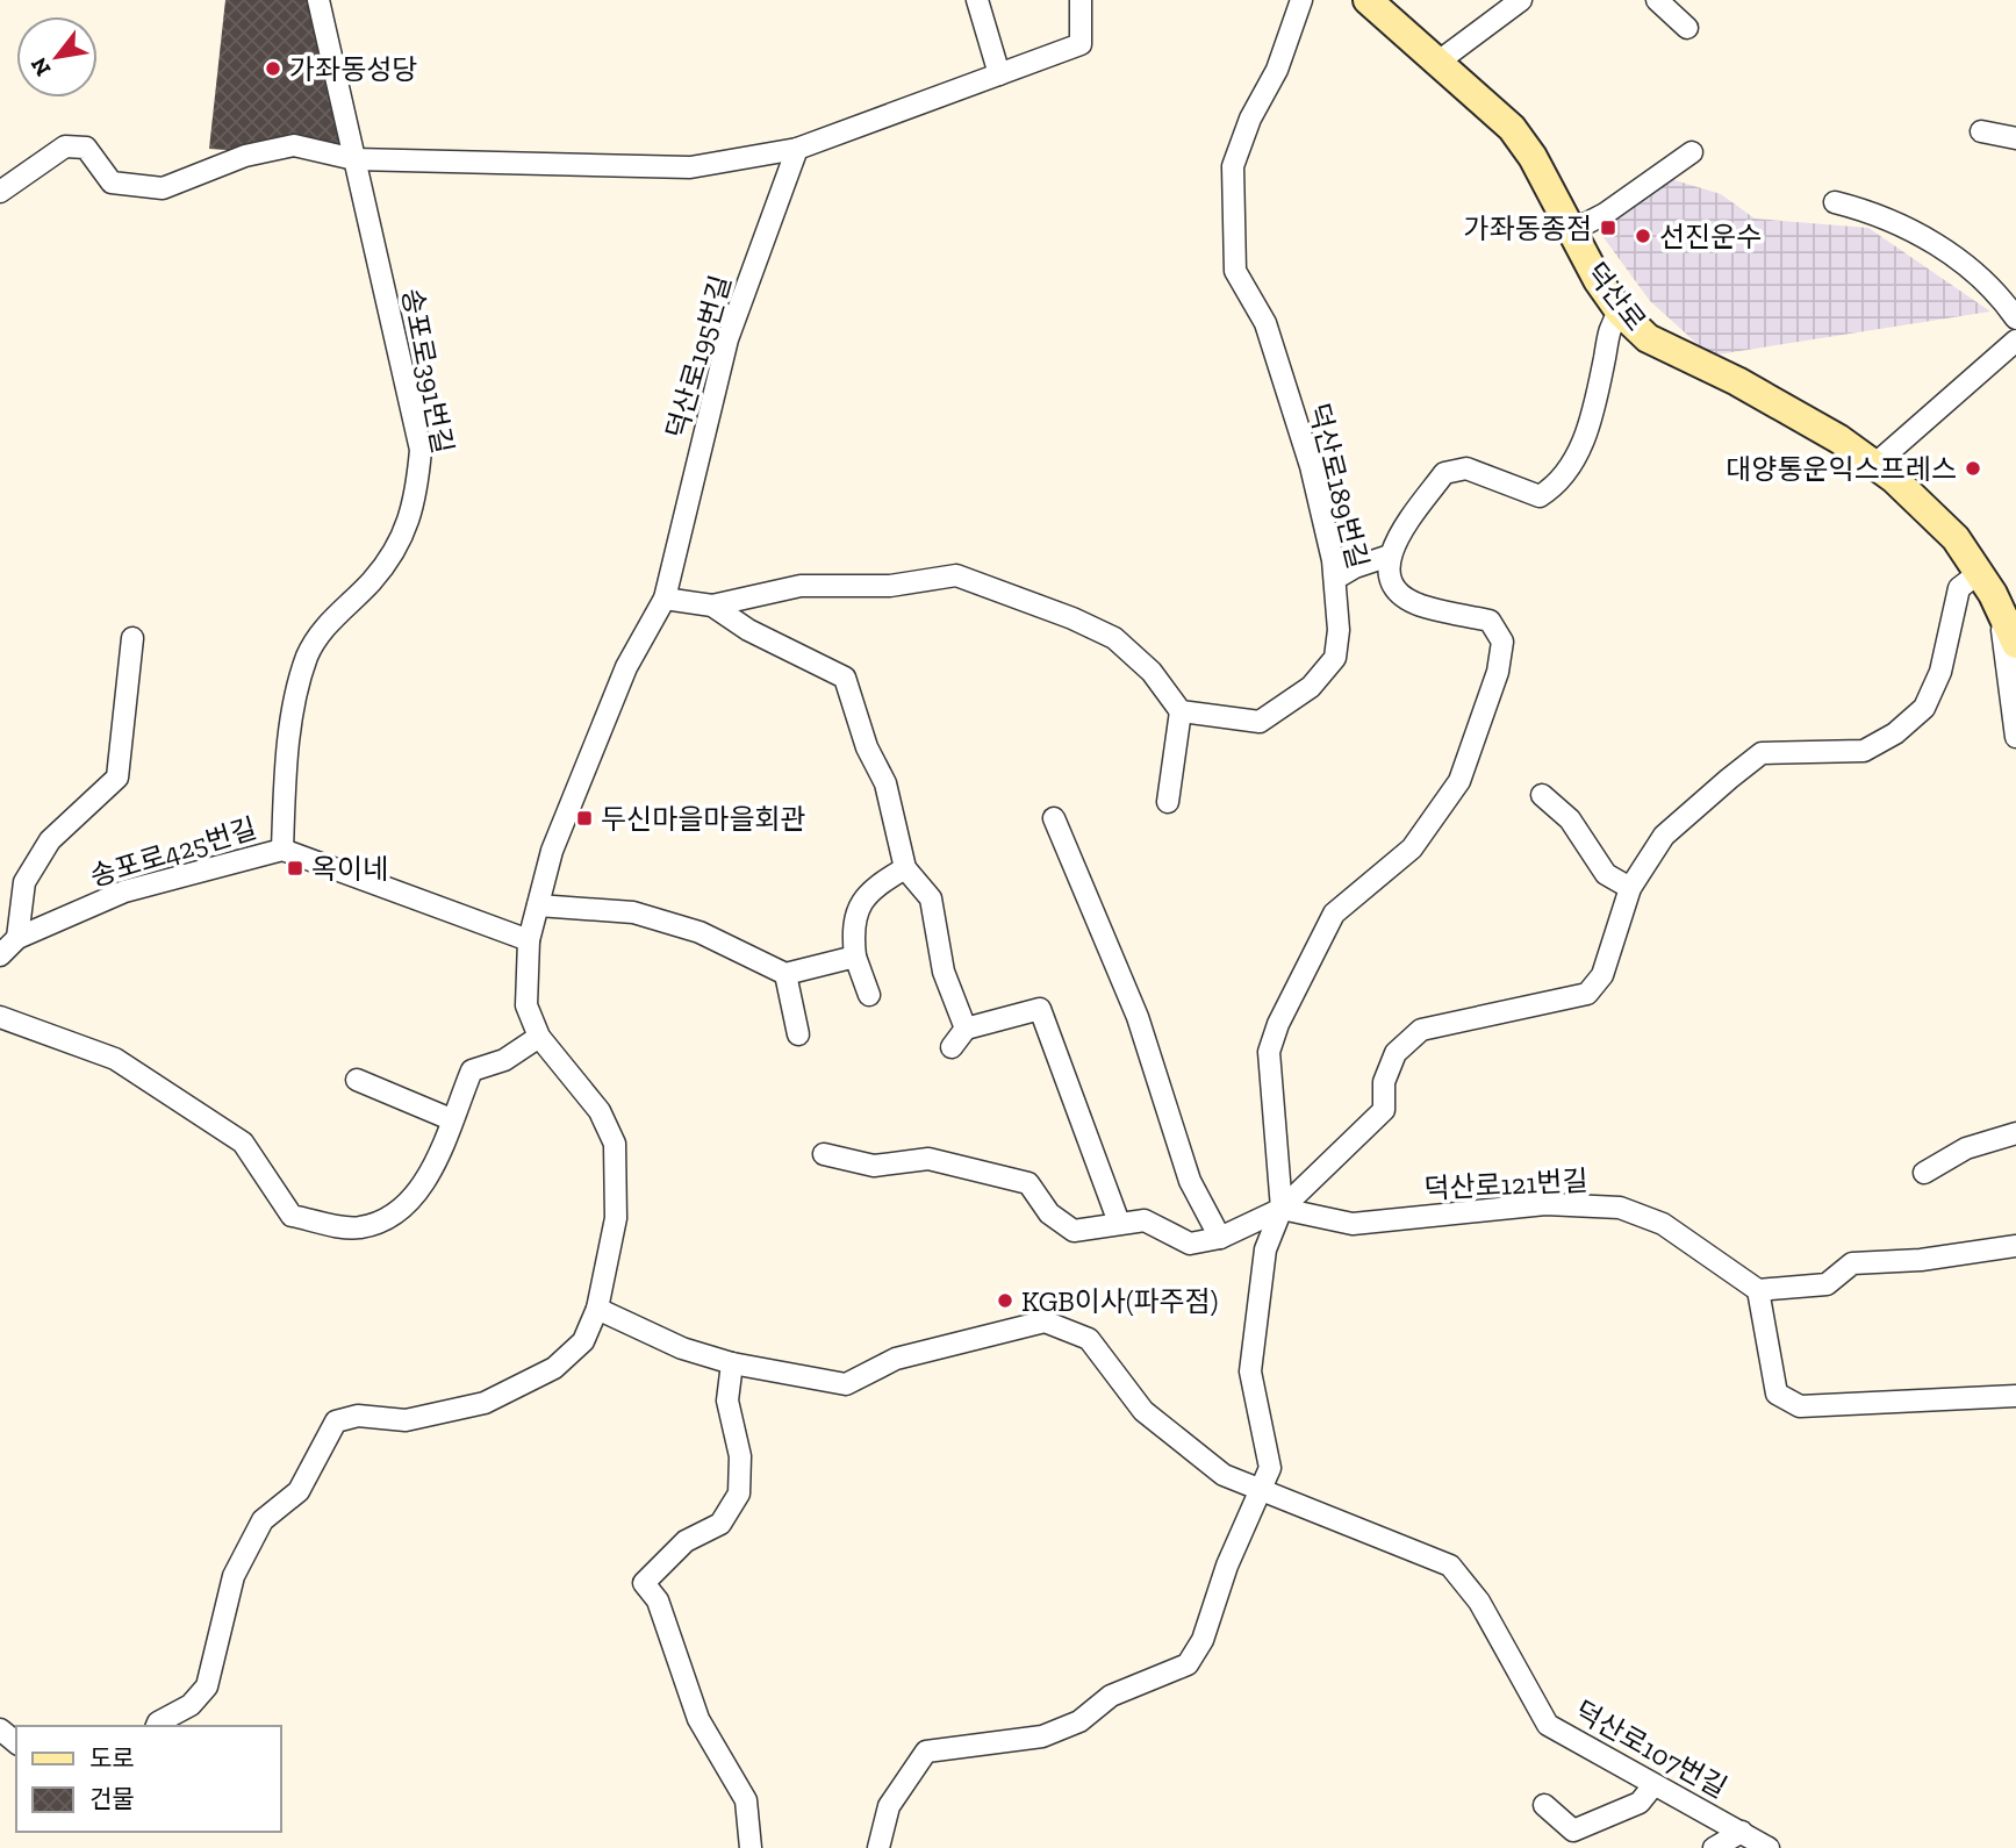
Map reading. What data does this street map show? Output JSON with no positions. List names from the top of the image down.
{
  "streets": {
    "street": [
      "덕산로",
      "덕산로195번길",
      "송포로391번길",
      "덕산로189번길",
      "송포로425번길",
      "덕산로121번길",
      "덕산로107번길"
    ]
  },
  "crossings": [
    ["덕산로195번길", "송포로425번길"],
    ["덕산로195번길", "덕산로107번길"],
    ["송포로391번길", "송포로425번길"]
  ],
  "places": {
    "other": [
      "가좌동성당",
      "선진운수",
      "대양통운익스프레스",
      "KGB이사(파주점)"
    ],
    "transit": ["가좌동종점", "두신마을마을회관", "옥이네"]
  },
  "legend": ["도로", "건물"],
  "north": "bottom left"
}
